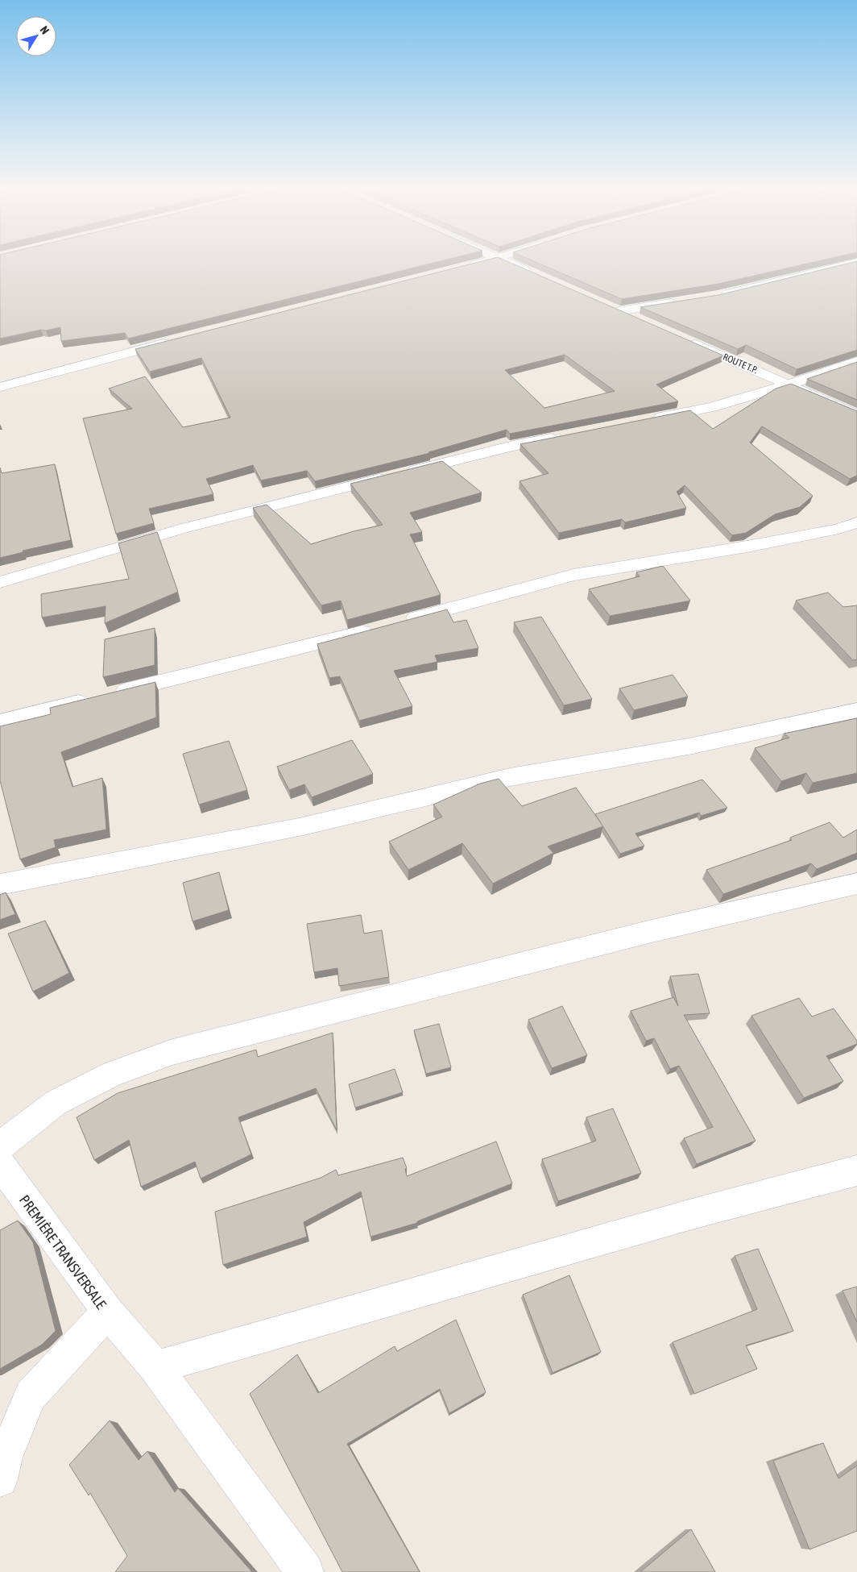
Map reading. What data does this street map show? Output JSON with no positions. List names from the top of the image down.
{
  "streets": {
    "street": ["ROUTE T.P.", "PREMIÈRE TRANSVERSALE"]
  },
  "north": "top right"
}
